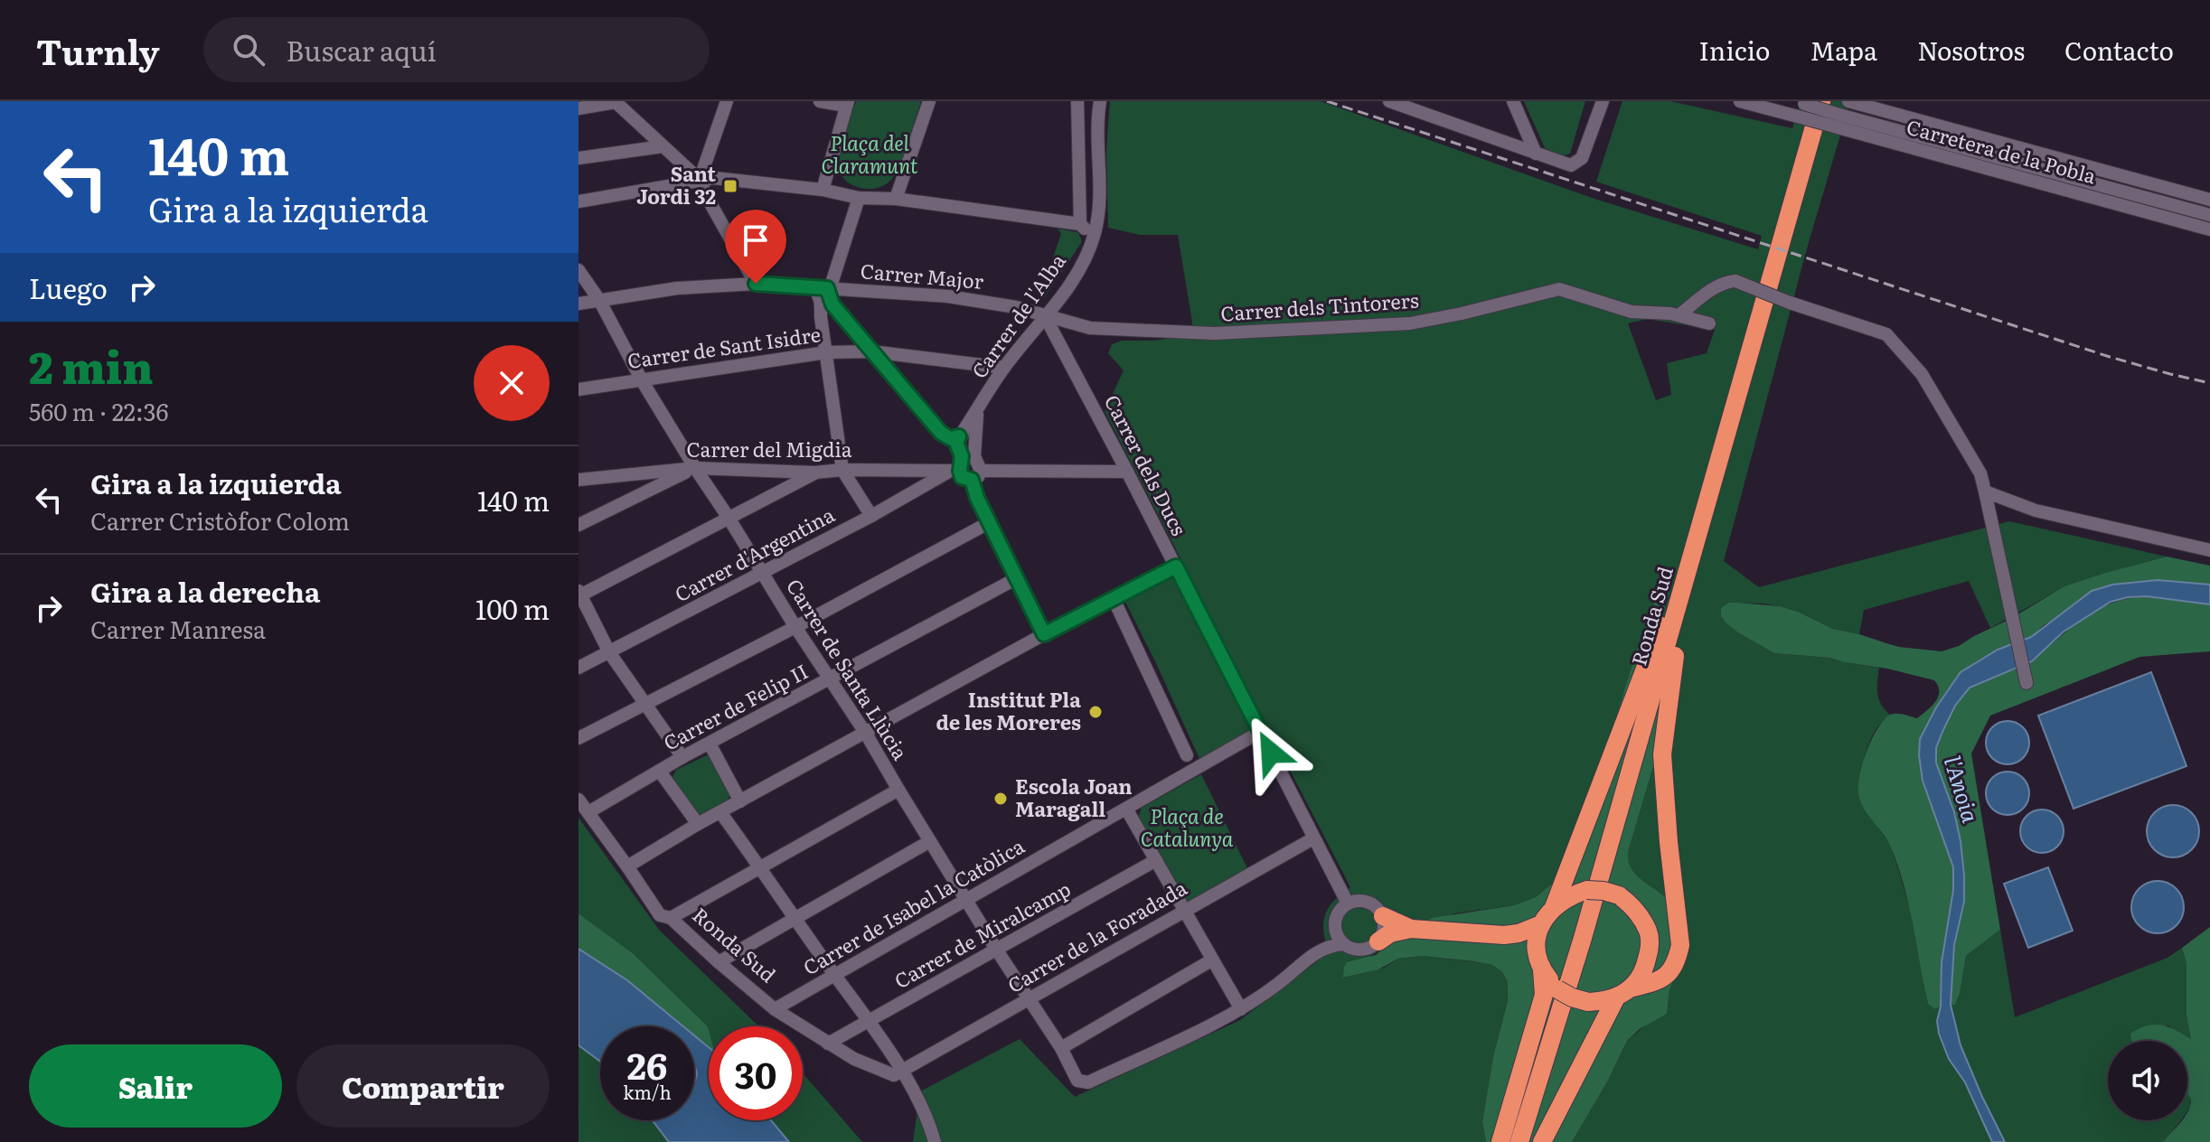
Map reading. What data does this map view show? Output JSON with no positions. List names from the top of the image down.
{
  "streets": {
    "highway": ["Ronda Sud"],
    "street": [
      "Carretera de la Pobla",
      "Carrer Major",
      "Carrer dels Tintorers",
      "Carrer de l'Alba",
      "Carrer de Sant Isidre",
      "Carrer del Migdia",
      "Carrer dels Ducs",
      "Carrer d'Argentina",
      "Carrer de Santa Llùcia",
      "Carrer de Felip II",
      "Carrer de Isabel la Catòlica",
      "Carrer de Miralcamp",
      "Carrer de la Foradada"
    ]
  },
  "crossings": [
    ["Carretera de la Pobla", "Ronda Sud"],
    ["Carrer Major", "Carrer dels Tintorers"],
    ["Carrer Major", "Carrer de l'Alba"],
    ["Carrer Major", "Carrer dels Ducs"],
    ["Carrer Major", "Carrer de Santa Llùcia"],
    ["Carrer dels Tintorers", "Carrer de l'Alba"],
    ["Carrer dels Tintorers", "Carrer dels Ducs"],
    ["Carrer de l'Alba", "Carrer de Sant Isidre"],
    ["Carrer de l'Alba", "Carrer dels Ducs"],
    ["Carrer de Sant Isidre", "Carrer de Santa Llùcia"],
    ["Carrer del Migdia", "Carrer d'Argentina"],
    ["Carrer del Migdia", "Carrer de Santa Llùcia"],
    ["Carrer dels Ducs", "Carrer de Isabel la Catòlica"],
    ["Carrer dels Ducs", "Carrer de la Foradada"],
    ["Carrer d'Argentina", "Carrer de Santa Llùcia"],
    ["Ronda Sud", "Carrer de Felip II"],
    ["Ronda Sud", "Carrer de Isabel la Catòlica"],
    ["Ronda Sud", "Carrer de Miralcamp"],
    ["Ronda Sud", "Carrer de la Foradada"],
    ["Carrer de Santa Llùcia", "Carrer de Felip II"],
    ["Carrer de Santa Llùcia", "Carrer de Isabel la Catòlica"],
    ["Carrer de Santa Llùcia", "Carrer de Miralcamp"],
    ["Carrer de Santa Llùcia", "Carrer de la Foradada"]
  ],
  "water": ["l'Anoia"],
  "parks": ["Plaça del Claramunt", "Plaça de Catalunya"],
  "places": {
    "transit": ["Sant Jordi 32"],
    "other": ["Institut Pla de les Moreres", "Escola Joan Maragall"]
  },
  "page": {
    "header": "Turnly",
    "search": "Buscar aquí",
    "nav": [
      "Inicio",
      "Mapa",
      "Nosotros",
      "Contacto"
    ],
    "turn": ["140 m", "Gira a la izquierda"],
    "then": "Luego",
    "heading": ["2 min", "560 m · 22:36"],
    "list": [
      {
        "name": "Gira a la izquierda",
        "note": "Carrer Cristòfor Colom",
        "value": "140 m"
      },
      {
        "name": "Gira a la derecha",
        "note": "Carrer Manresa",
        "value": "100 m"
      }
    ],
    "speed": "26 km/h",
    "limit": "30",
    "buttons": ["Salir", "Compartir"]
  }
}
